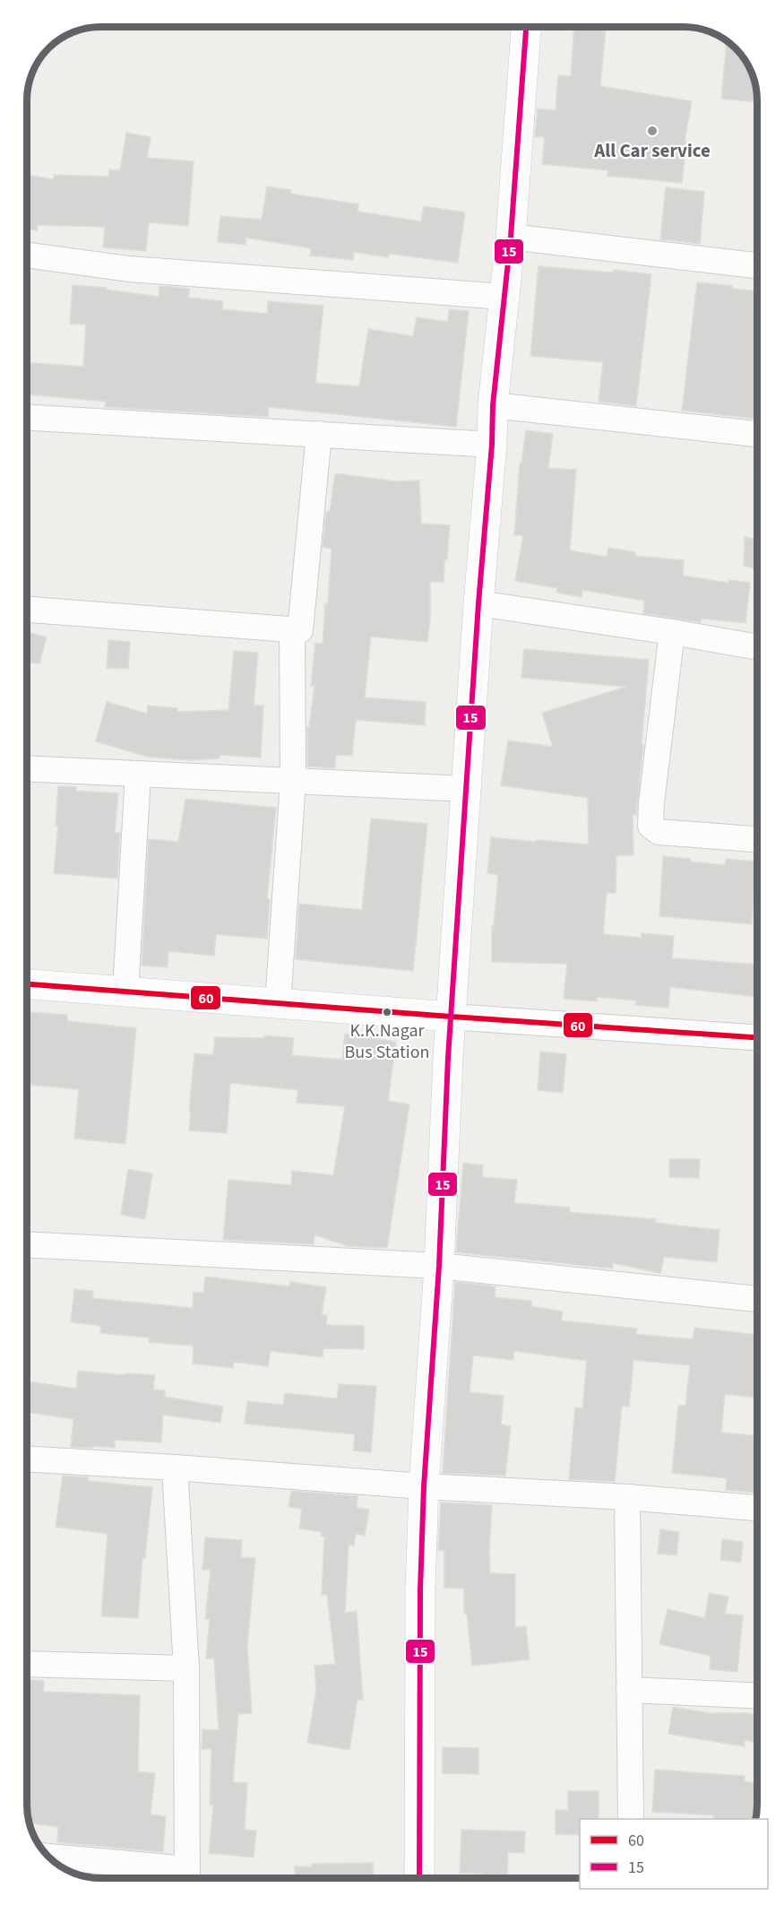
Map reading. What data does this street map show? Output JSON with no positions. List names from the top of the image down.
{
  "places": ["All Car service", "K.K.Nagar Bus Station"],
  "lines": ["transit line 15", "transit line 60"],
  "legend": ["60", "15"]
}
